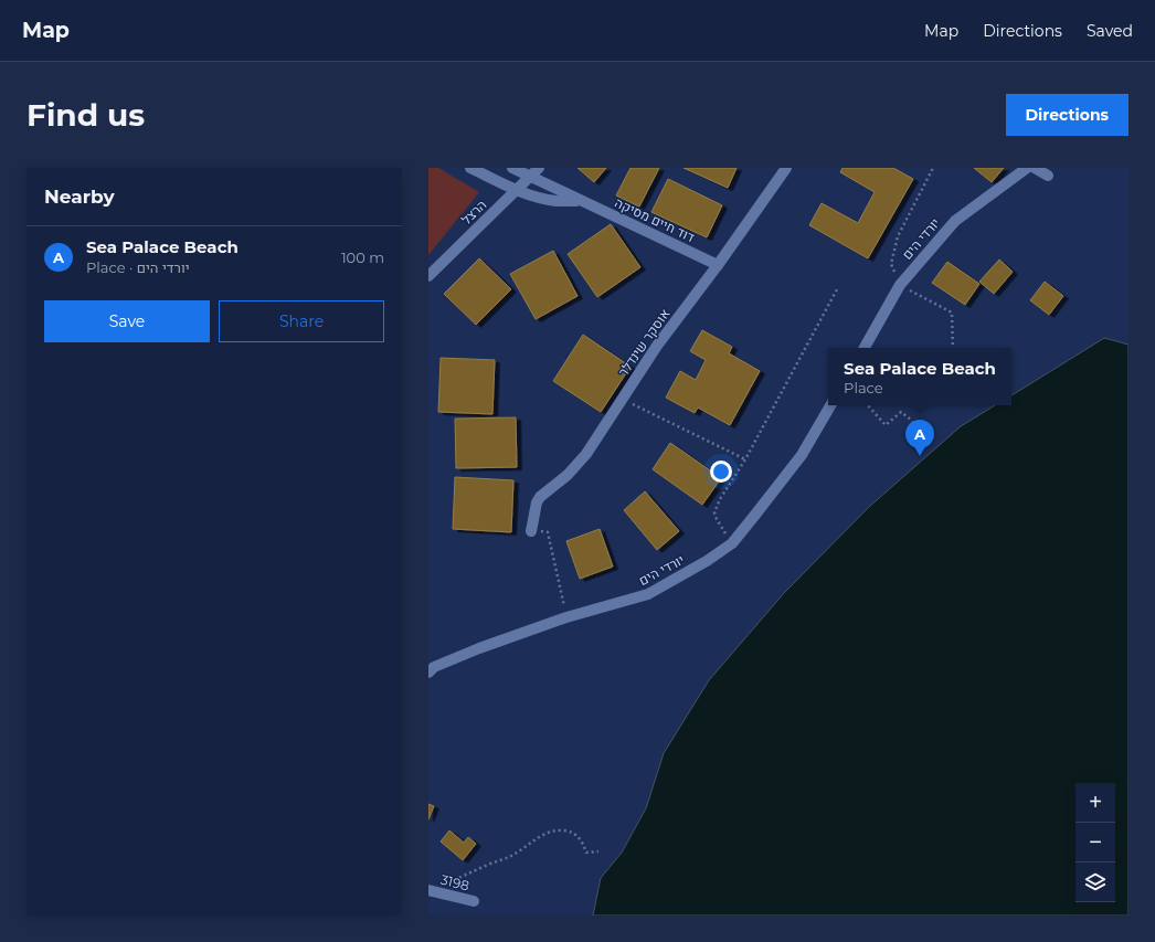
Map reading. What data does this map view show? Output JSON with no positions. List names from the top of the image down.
{
  "streets": {
    "street": [
      "הרצל",
      "דוד חיים מסיקה",
      "יורדי הים",
      "אוסקר שינדלר",
      "3198"
    ]
  },
  "crossings": [
    ["הרצל", "דוד חיים מסיקה"],
    ["דוד חיים מסיקה", "אוסקר שינדלר"]
  ],
  "page": {
    "header": "Map",
    "nav": ["Map", "Directions", "Saved"],
    "buttons": [
      "Directions",
      ["Save", "Share"]
    ],
    "title": "Find us",
    "heading": "Nearby",
    "list": [
      {
        "mark": "A",
        "name": "Sea Palace Beach",
        "note": "Place · יורדי הים",
        "value": "100 m"
      }
    ],
    "popup": ["Sea Palace Beach", "Place"],
    "pins": "A",
    "map_buttons": ["+", "−"]
  }
}
